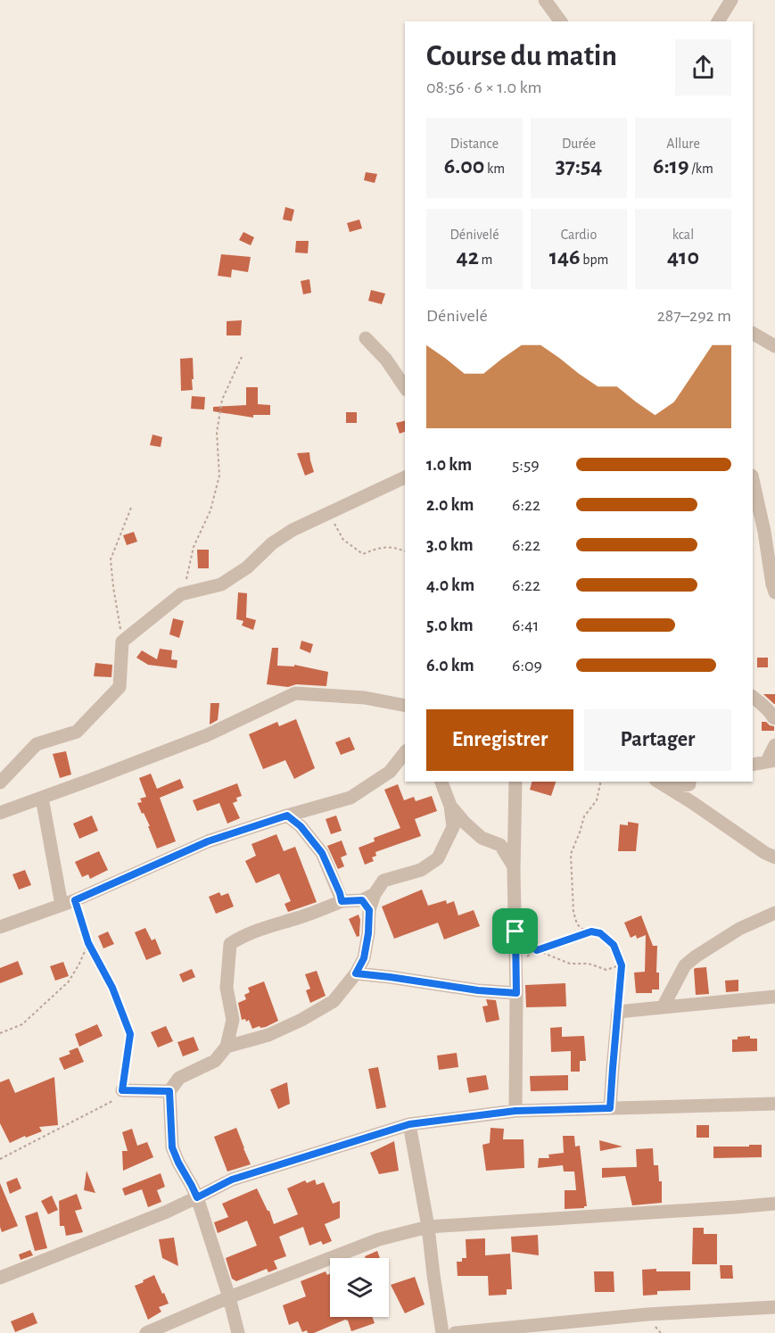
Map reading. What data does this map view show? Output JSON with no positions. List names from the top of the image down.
{
  "page": {
    "heading": ["Course du matin", "08:56 · 6 × 1.0 km"],
    "stats": [
      ["Distance", "6.00 km"],
      ["Durée", "37:54"],
      ["Allure", "6:19 /km"],
      ["Dénivelé", "42 m"],
      ["Cardio", "146 bpm"],
      ["kcal", "410"]
    ],
    "chart": ["Dénivelé", "287–292 m"],
    "list": [
      {
        "name": "1.0 km",
        "note": "5:59"
      },
      {
        "name": "2.0 km",
        "note": "6:22"
      },
      {
        "name": "3.0 km",
        "note": "6:22"
      },
      {
        "name": "4.0 km",
        "note": "6:22"
      },
      {
        "name": "5.0 km",
        "note": "6:41"
      },
      {
        "name": "6.0 km",
        "note": "6:09"
      }
    ],
    "buttons": ["Enregistrer", "Partager"]
  }
}
